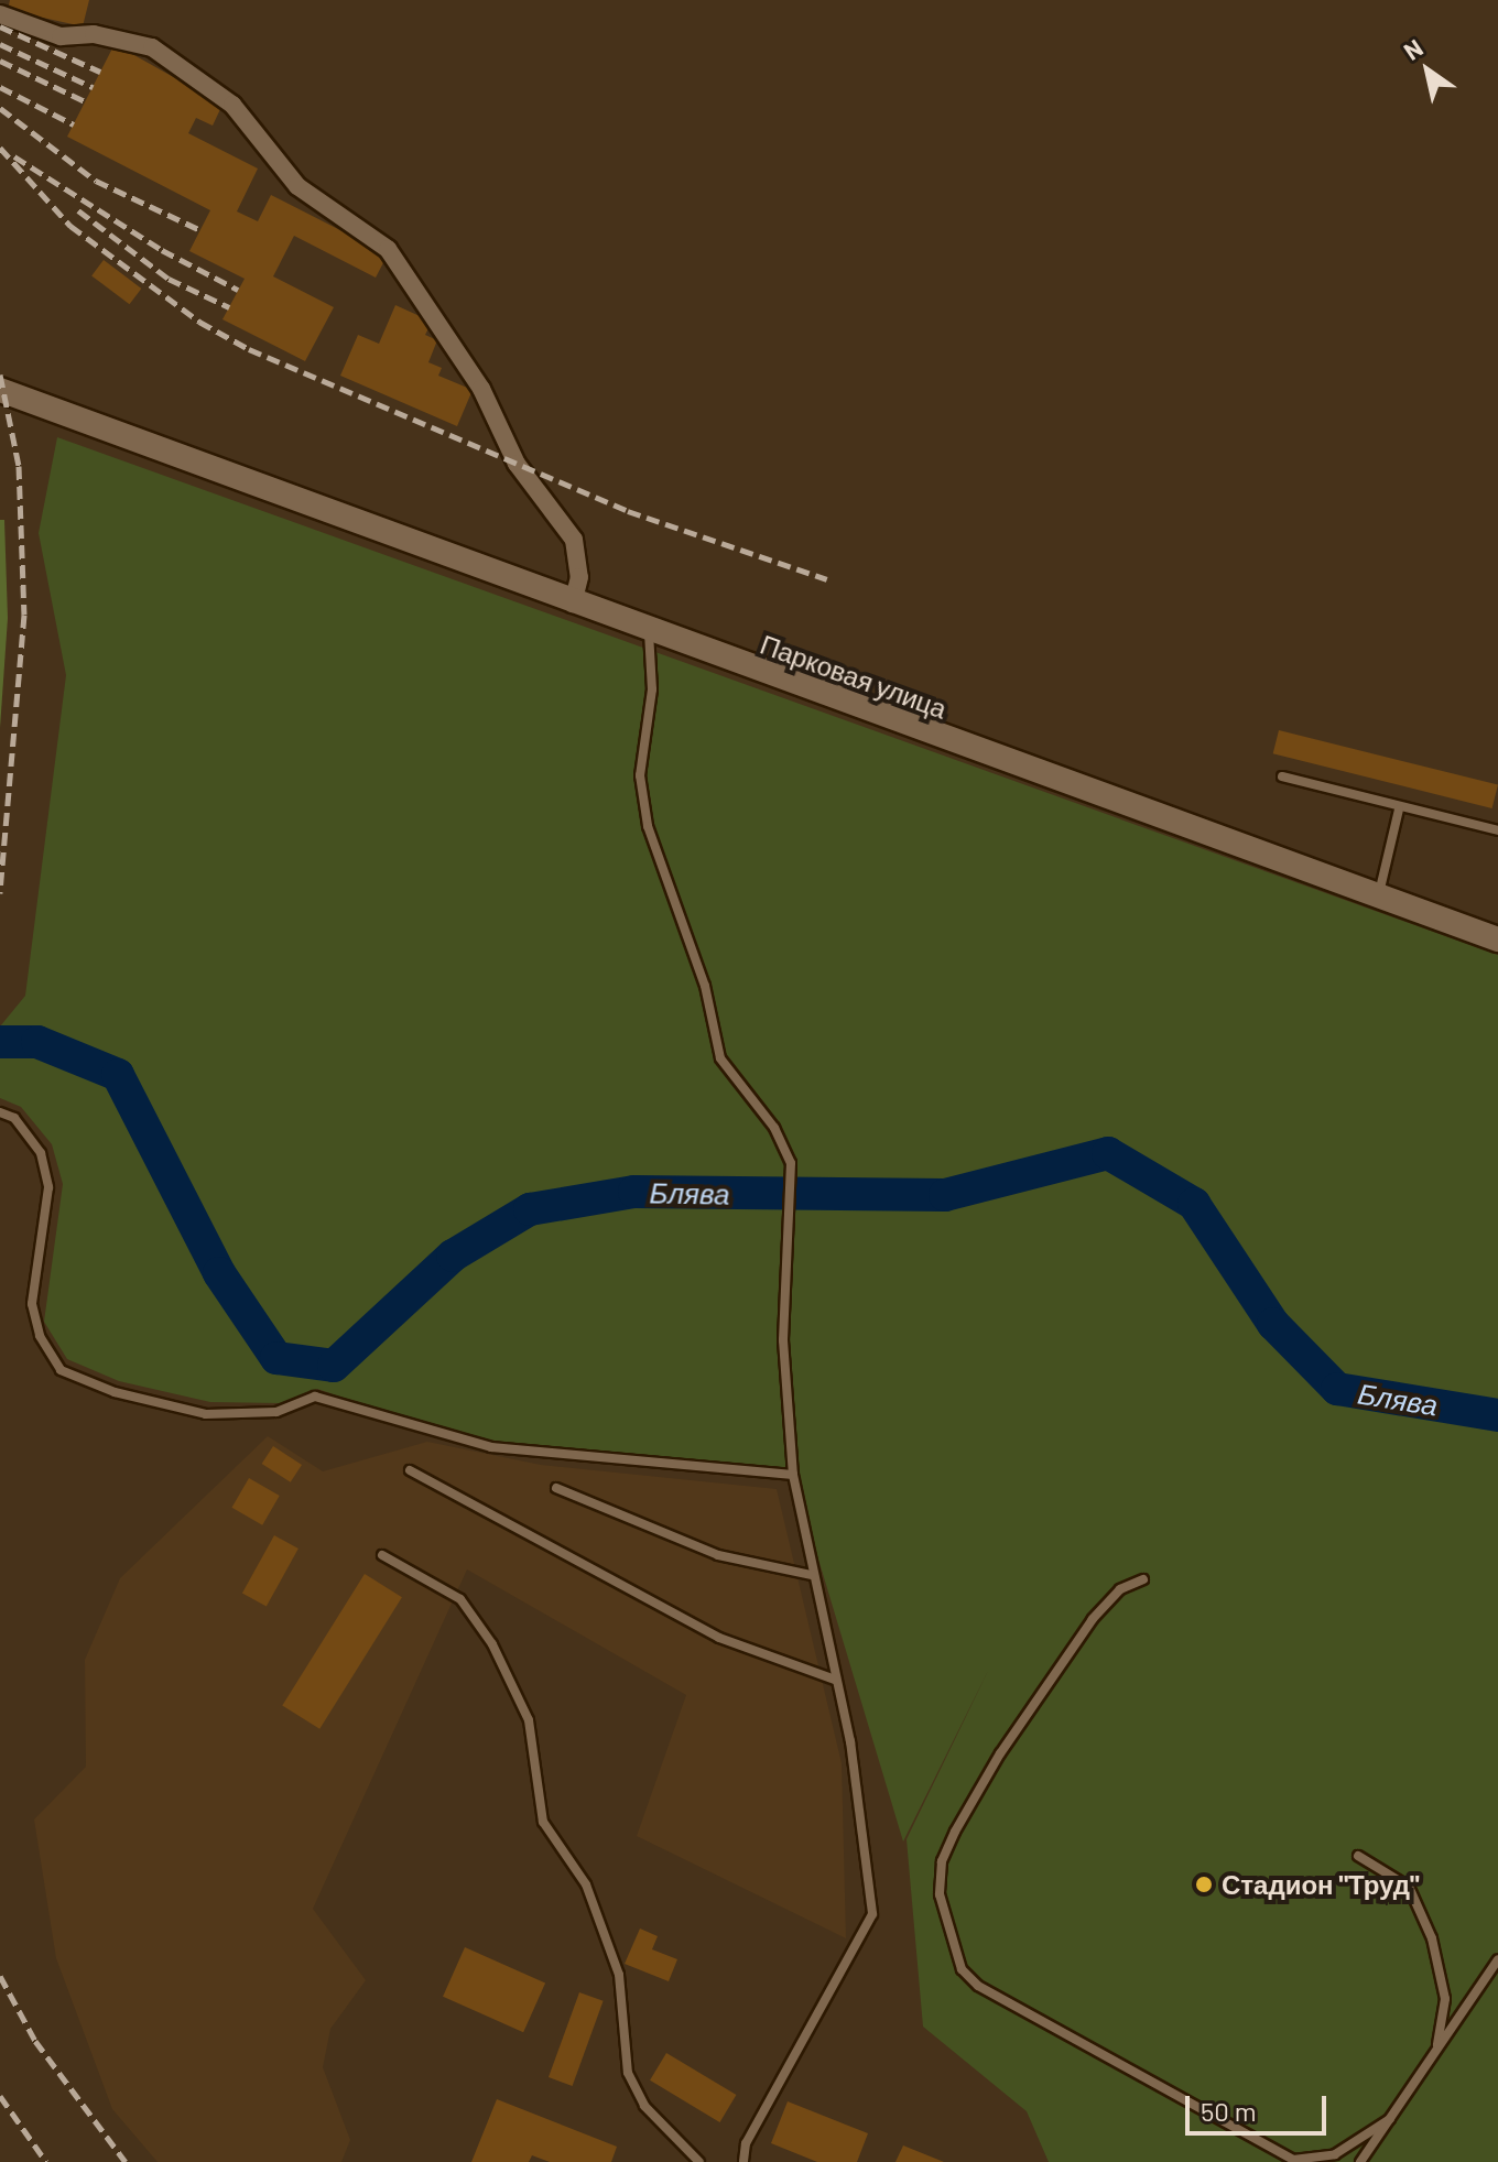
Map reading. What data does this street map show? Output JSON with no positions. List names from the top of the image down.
{
  "streets": {
    "street": ["Парковая улица"]
  },
  "water": ["Блява"],
  "places": ["Стадион \"Труд\""],
  "scale_bar": "50 m",
  "north": "top left"
}
